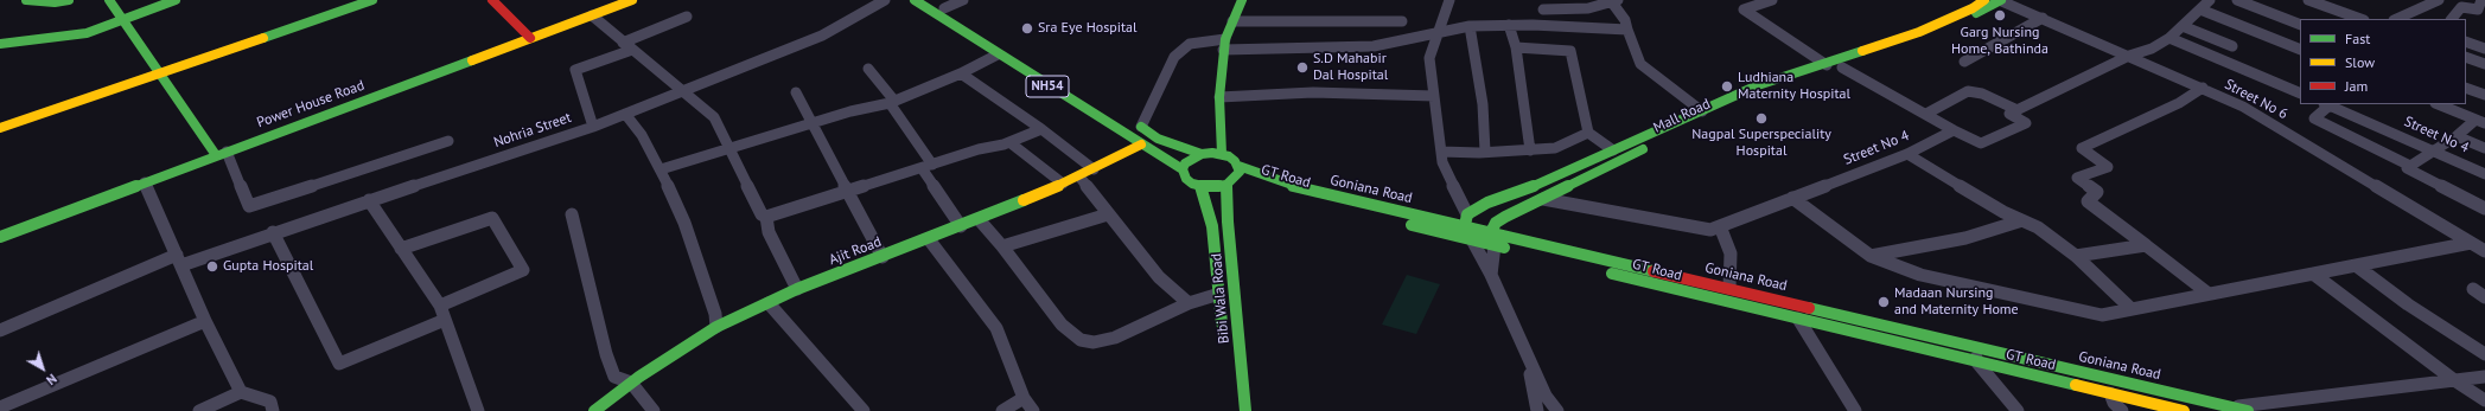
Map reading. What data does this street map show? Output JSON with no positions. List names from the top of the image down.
{
  "streets": {
    "main road": [
      "NH54",
      "Power House Road",
      "Mall Road",
      "GT Road",
      "Goniana Road",
      "Ajit Road",
      "Bibi Wala Road"
    ],
    "street": ["Street No 6", "Nohria Street", "Street No 4"]
  },
  "crossings": [
    ["NH54", "GT Road"],
    ["NH54", "Goniana Road"],
    ["NH54", "Ajit Road"],
    ["NH54", "Bibi Wala Road"],
    ["Street No 6", "Mall Road"],
    ["Mall Road", "Street No 4"],
    ["Mall Road", "Goniana Road"],
    ["GT Road", "Goniana Road"],
    ["GT Road", "Bibi Wala Road"],
    ["Goniana Road", "Bibi Wala Road"]
  ],
  "places": [
    "Garg Nursing Home, Bathinda",
    "Sra Eye Hospital",
    "S.D Mahabir Dal Hospital",
    "Ludhiana Maternity Hospital",
    "Nagpal Superspeciality Hospital",
    "Gupta Hospital",
    "Madaan Nursing and Maternity Home"
  ],
  "legend": ["Fast", "Slow", "Jam"],
  "north": "bottom right"
}
